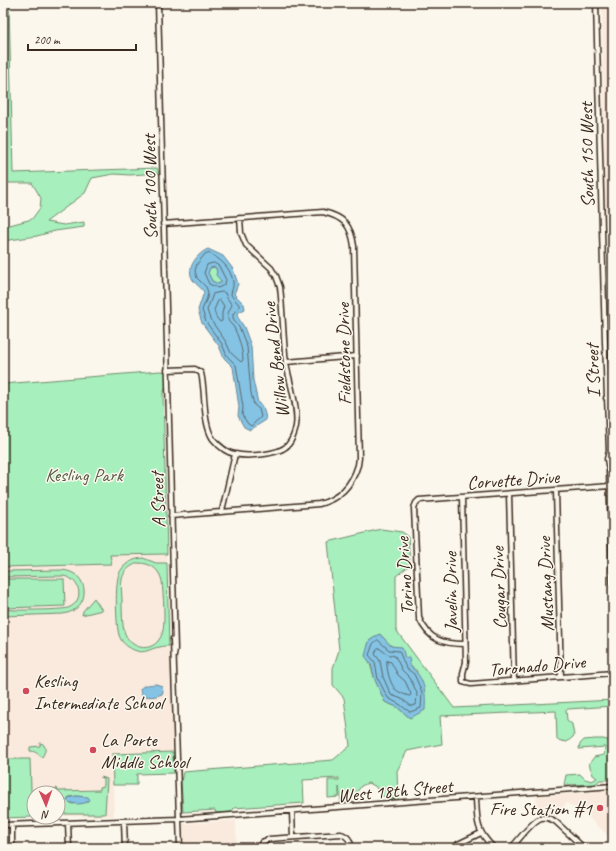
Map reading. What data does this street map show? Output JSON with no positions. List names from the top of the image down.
{
  "streets": {
    "street": [
      "South 150 West",
      "South 100 West",
      "Fieldstone Drive",
      "Willow Bend Drive",
      "I Street",
      "Corvette Drive",
      "A Street",
      "Torino Drive",
      "Mustang Drive",
      "Cougar Drive",
      "Javelin Drive",
      "Toronado Drive",
      "West 18th Street"
    ]
  },
  "crossings": [
    ["South 150 West", "I Street"],
    ["South 100 West", "Fieldstone Drive"],
    ["South 100 West", "Willow Bend Drive"],
    ["South 100 West", "A Street"],
    ["Fieldstone Drive", "Willow Bend Drive"],
    ["Fieldstone Drive", "A Street"],
    ["Willow Bend Drive", "A Street"],
    ["I Street", "Corvette Drive"],
    ["Corvette Drive", "Torino Drive"],
    ["Corvette Drive", "Mustang Drive"],
    ["Corvette Drive", "Cougar Drive"],
    ["Corvette Drive", "Javelin Drive"],
    ["A Street", "West 18th Street"],
    ["Torino Drive", "Javelin Drive"],
    ["Mustang Drive", "Toronado Drive"],
    ["Cougar Drive", "Toronado Drive"],
    ["Javelin Drive", "Toronado Drive"]
  ],
  "parks": ["Kesling Park"],
  "places": ["Kesling Intermediate School", "La Porte Middle School", "Fire Station #1"],
  "scale_bar": "200 m",
  "north": "bottom"
}
